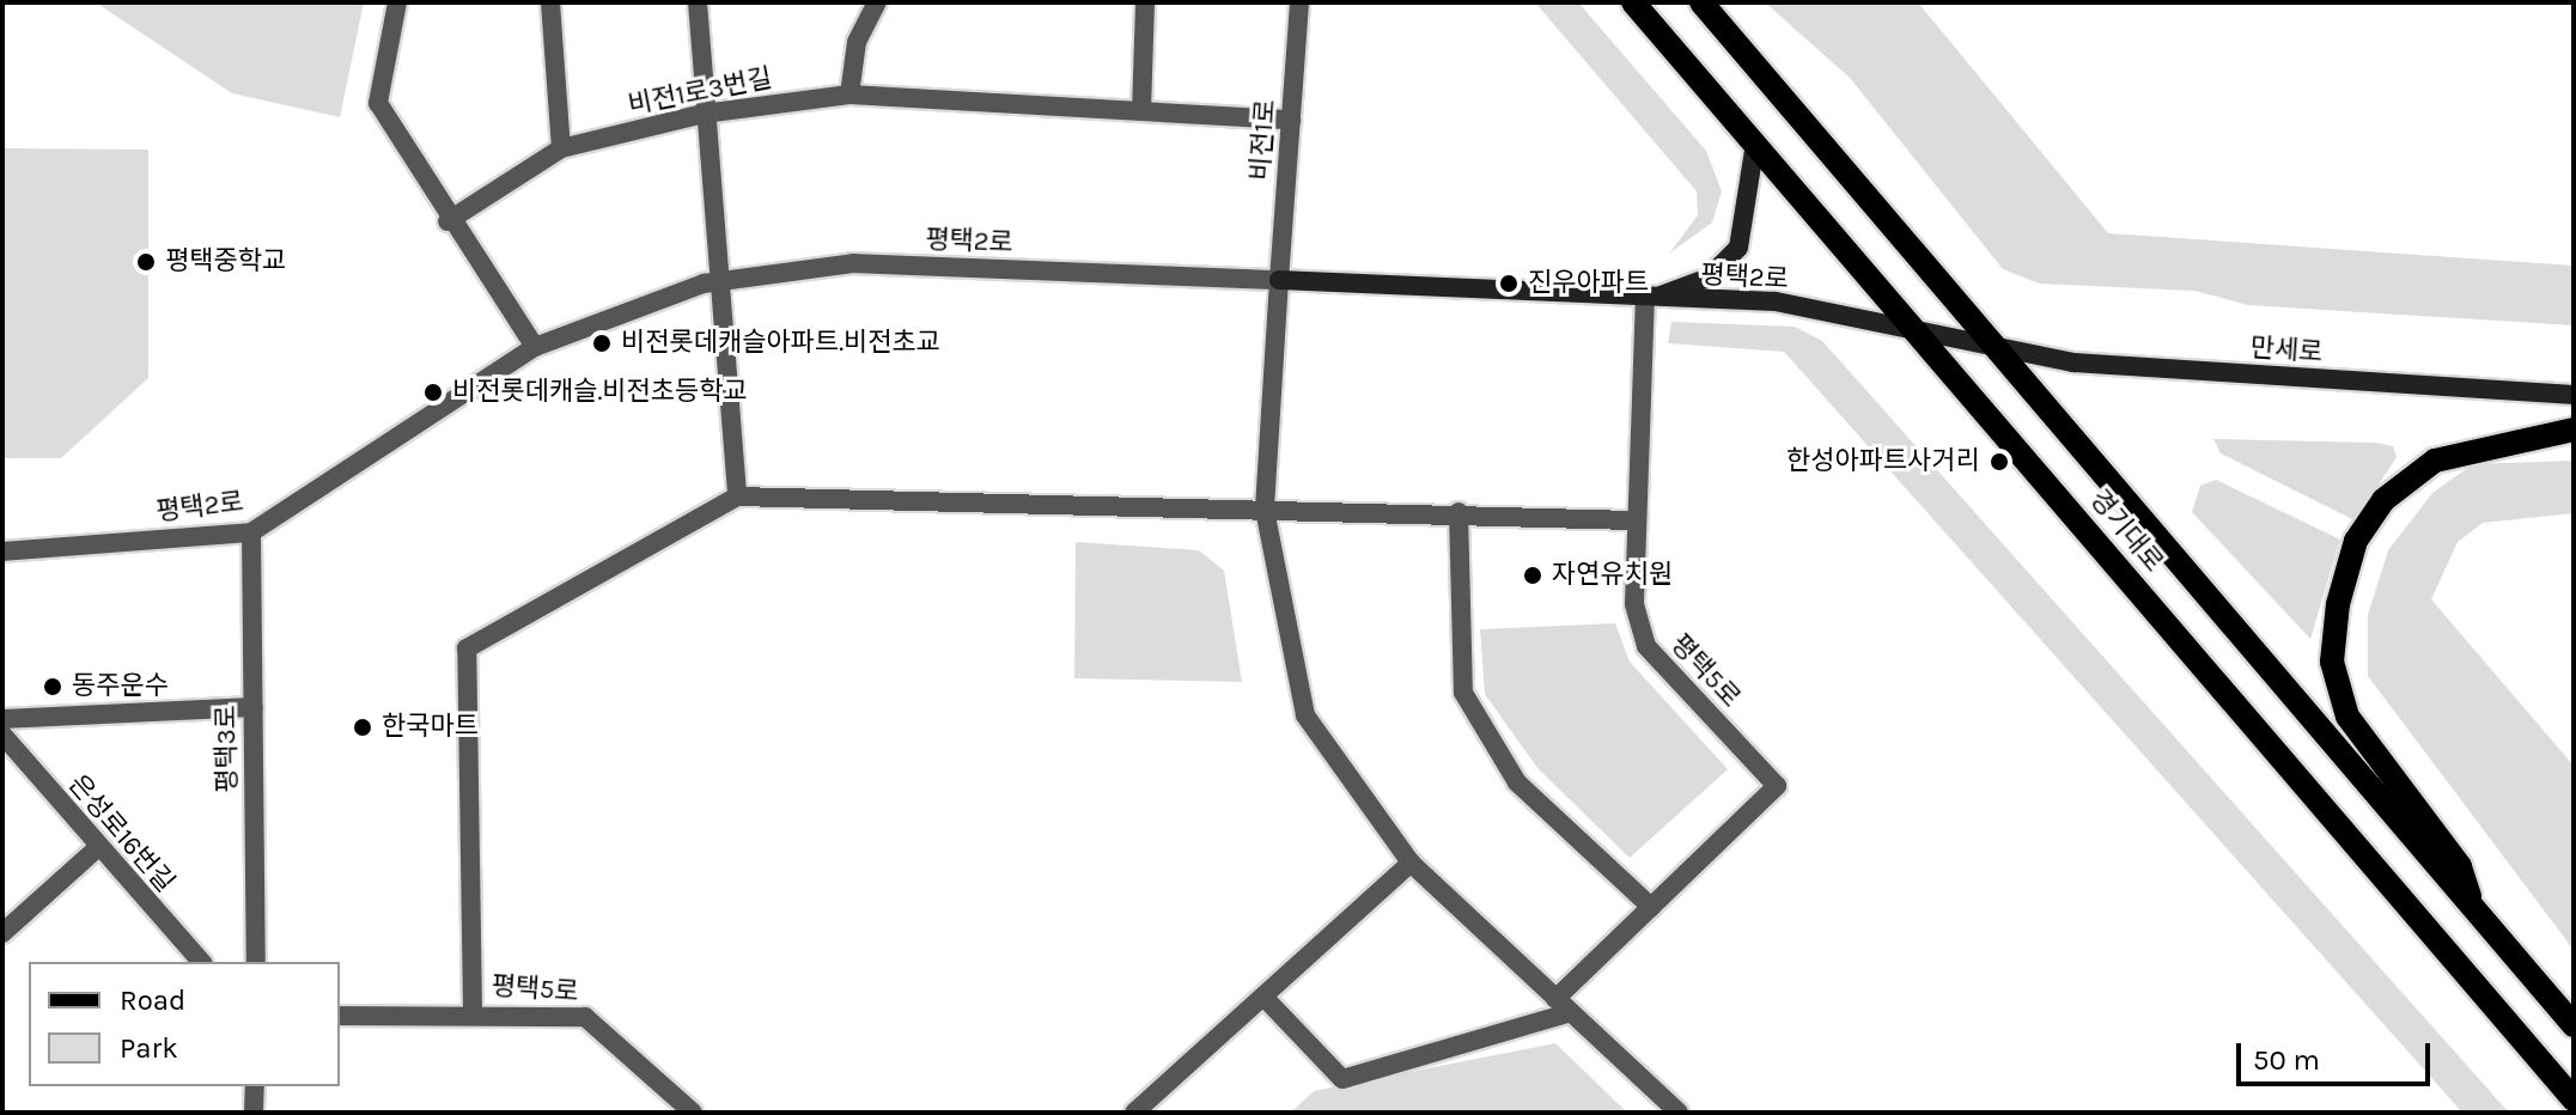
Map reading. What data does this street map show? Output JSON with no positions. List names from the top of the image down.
{
  "streets": {
    "main road": ["평택2로", "만세로", "경기대로"],
    "street": [
      "비전1로3번길",
      "비전1로",
      "평택5로",
      "평택3로",
      "은성로16번길"
    ]
  },
  "crossings": [
    ["비전1로3번길", "비전1로"],
    ["비전1로", "평택2로"],
    ["평택2로", "만세로"],
    ["평택2로", "경기대로"],
    ["평택2로", "평택3로"],
    ["만세로", "경기대로"]
  ],
  "places": [
    "평택중학교",
    "진우아파트",
    "비전롯데캐슬아파트.비전초교",
    "비전롯데캐슬.비전초등학교",
    "한성아파트사거리",
    "자연유치원",
    "동주운수",
    "한국마트"
  ],
  "legend": ["Road", "Park"],
  "scale_bar": "50 m"
}
